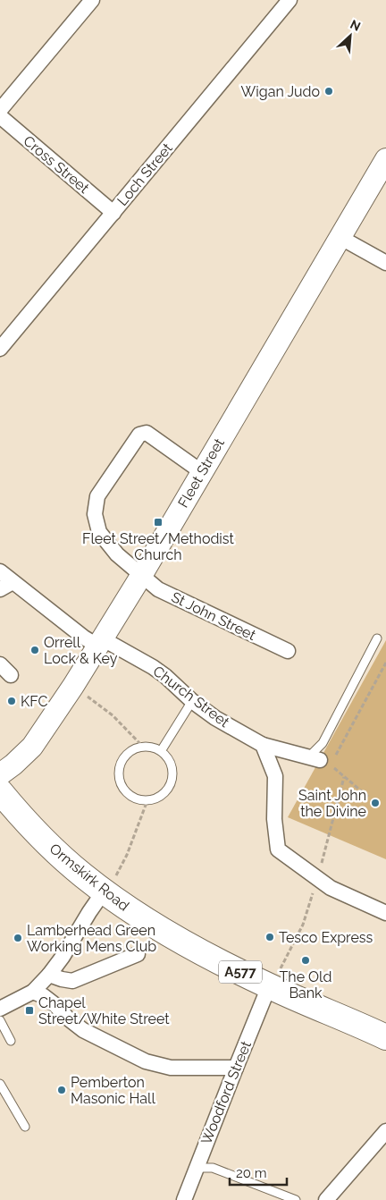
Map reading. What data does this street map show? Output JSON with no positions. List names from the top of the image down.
{
  "streets": {
    "highway": ["Ormskirk Road", "A577"],
    "street": [
      "Cross Street",
      "Loch Street",
      "Fleet Street",
      "St John Street",
      "Church Street",
      "Woodford Street"
    ]
  },
  "crossings": [
    ["Cross Street", "Loch Street"],
    ["Fleet Street", "St John Street"],
    ["Fleet Street", "Church Street"],
    ["Ormskirk Road", "Woodford Street"]
  ],
  "places": {
    "other": [
      "Wigan Judo",
      "Orrell Lock & Key",
      "KFC",
      "Saint John the Divine",
      "Tesco Express",
      "Lamberhead Green Working Mens Club",
      "The Old Bank",
      "Pemberton Masonic Hall"
    ],
    "transit": ["Fleet Street/Methodist Church", "Chapel Street/White Street"]
  },
  "scale_bar": "20 m",
  "north": "top right"
}
